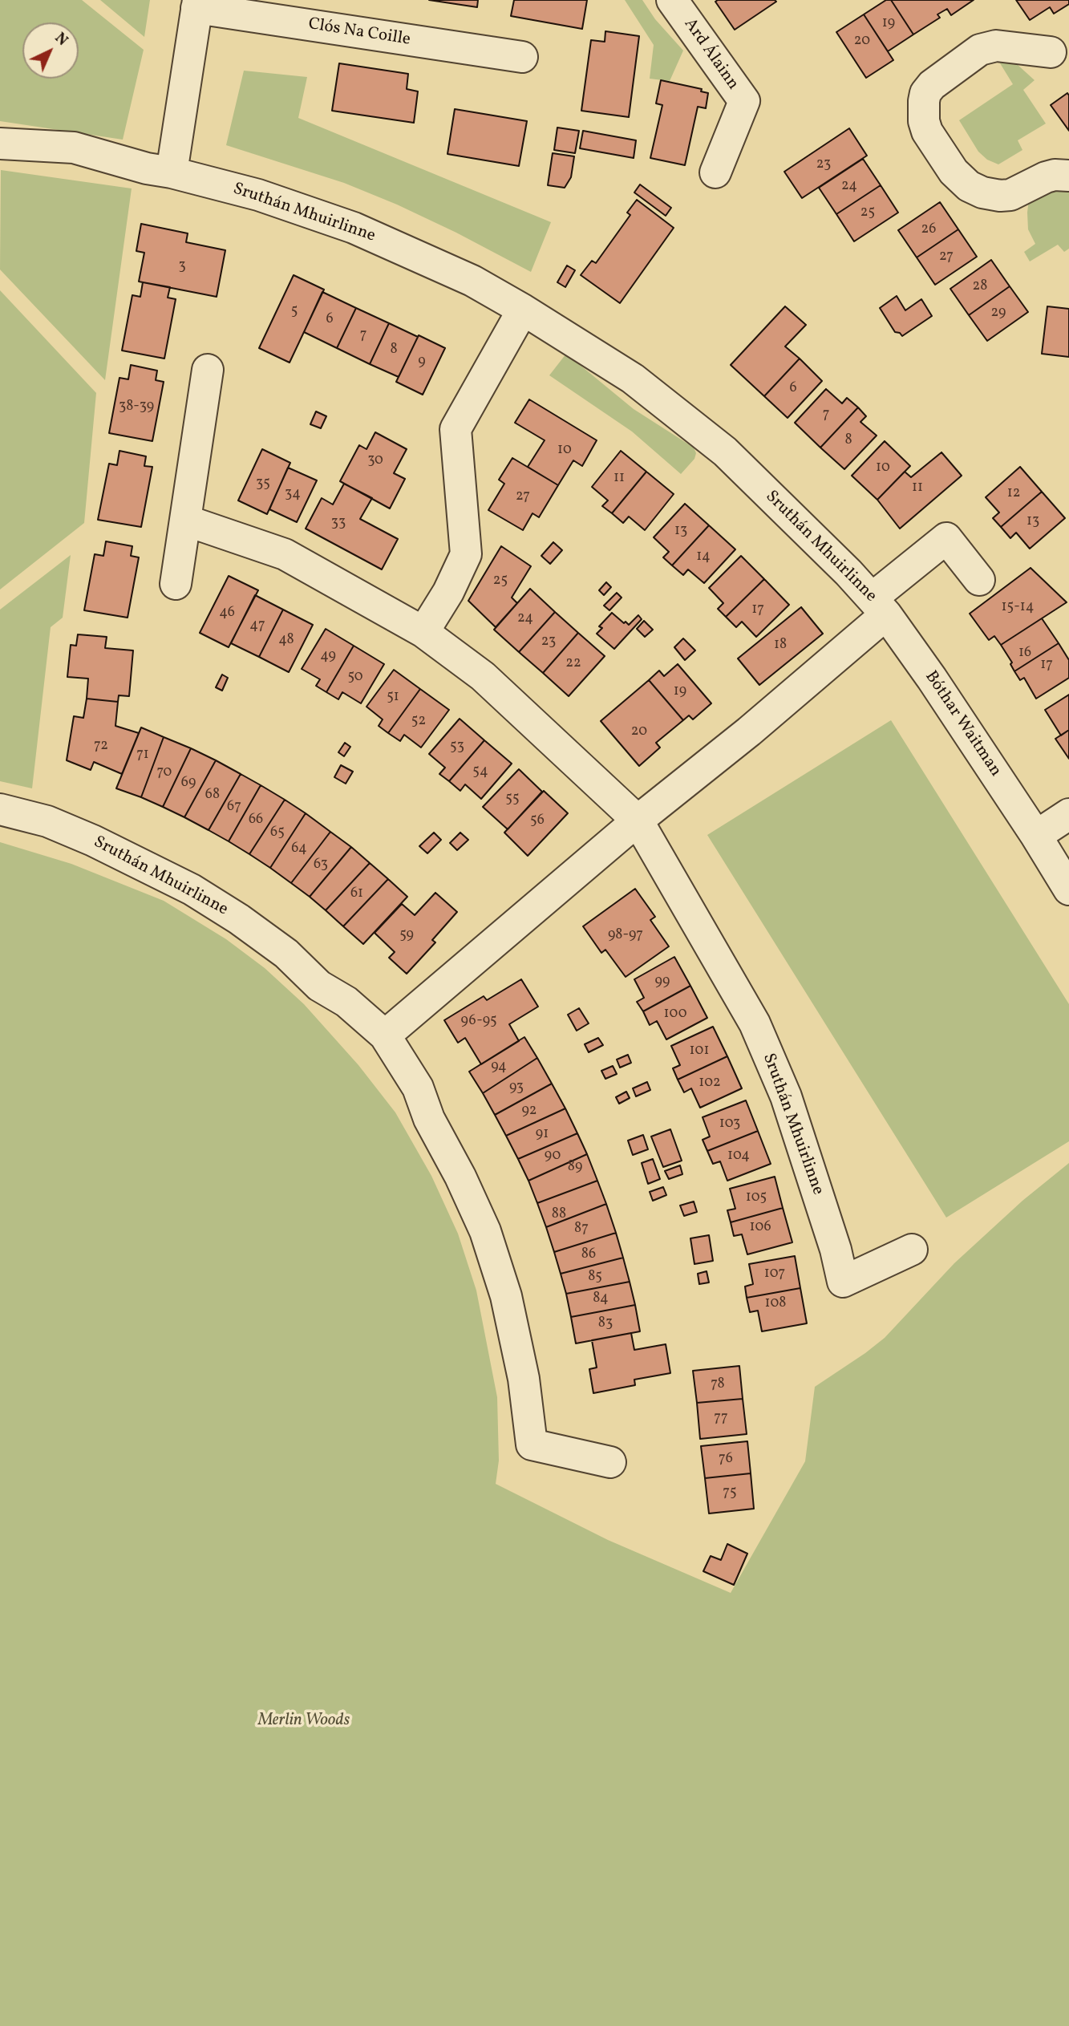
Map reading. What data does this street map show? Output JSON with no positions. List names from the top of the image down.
{
  "streets": {
    "street": [
      "Clós Na Coille",
      "Ard Álainn",
      "Sruthán Mhuirlinne",
      "Bóthar Waitman"
    ]
  },
  "crossings": [
    ["Sruthán Mhuirlinne", "Bóthar Waitman"]
  ],
  "parks": ["Merlin Woods"],
  "house_numbers": [
    "19",
    "20",
    "23",
    "24",
    "25",
    "26",
    "27",
    "3",
    "28",
    "5",
    "29",
    "6",
    "7",
    "8",
    "9",
    "6",
    "38-39",
    "7",
    "8",
    "10",
    "30",
    "10",
    "11",
    "35",
    "11",
    "12",
    "34",
    "27",
    "13",
    "33",
    "13",
    "14",
    "25",
    "15-14",
    "17",
    "46",
    "24",
    "47",
    "48",
    "23",
    "18",
    "16",
    "49",
    "22",
    "17",
    "50",
    "19",
    "51",
    "52",
    "20",
    "72",
    "53",
    "71",
    "54",
    "70",
    "69",
    "68",
    "55",
    "67",
    "66",
    "56",
    "65",
    "64",
    "63",
    "61",
    "59",
    "98-97",
    "99",
    "100",
    "96-95",
    "101",
    "94",
    "102",
    "93",
    "92",
    "103",
    "91",
    "90",
    "104",
    "89",
    "105",
    "88",
    "106",
    "87",
    "86",
    "107",
    "85",
    "84",
    "108",
    "83",
    "78",
    "77",
    "76",
    "75"
  ],
  "north": "top right"
}
